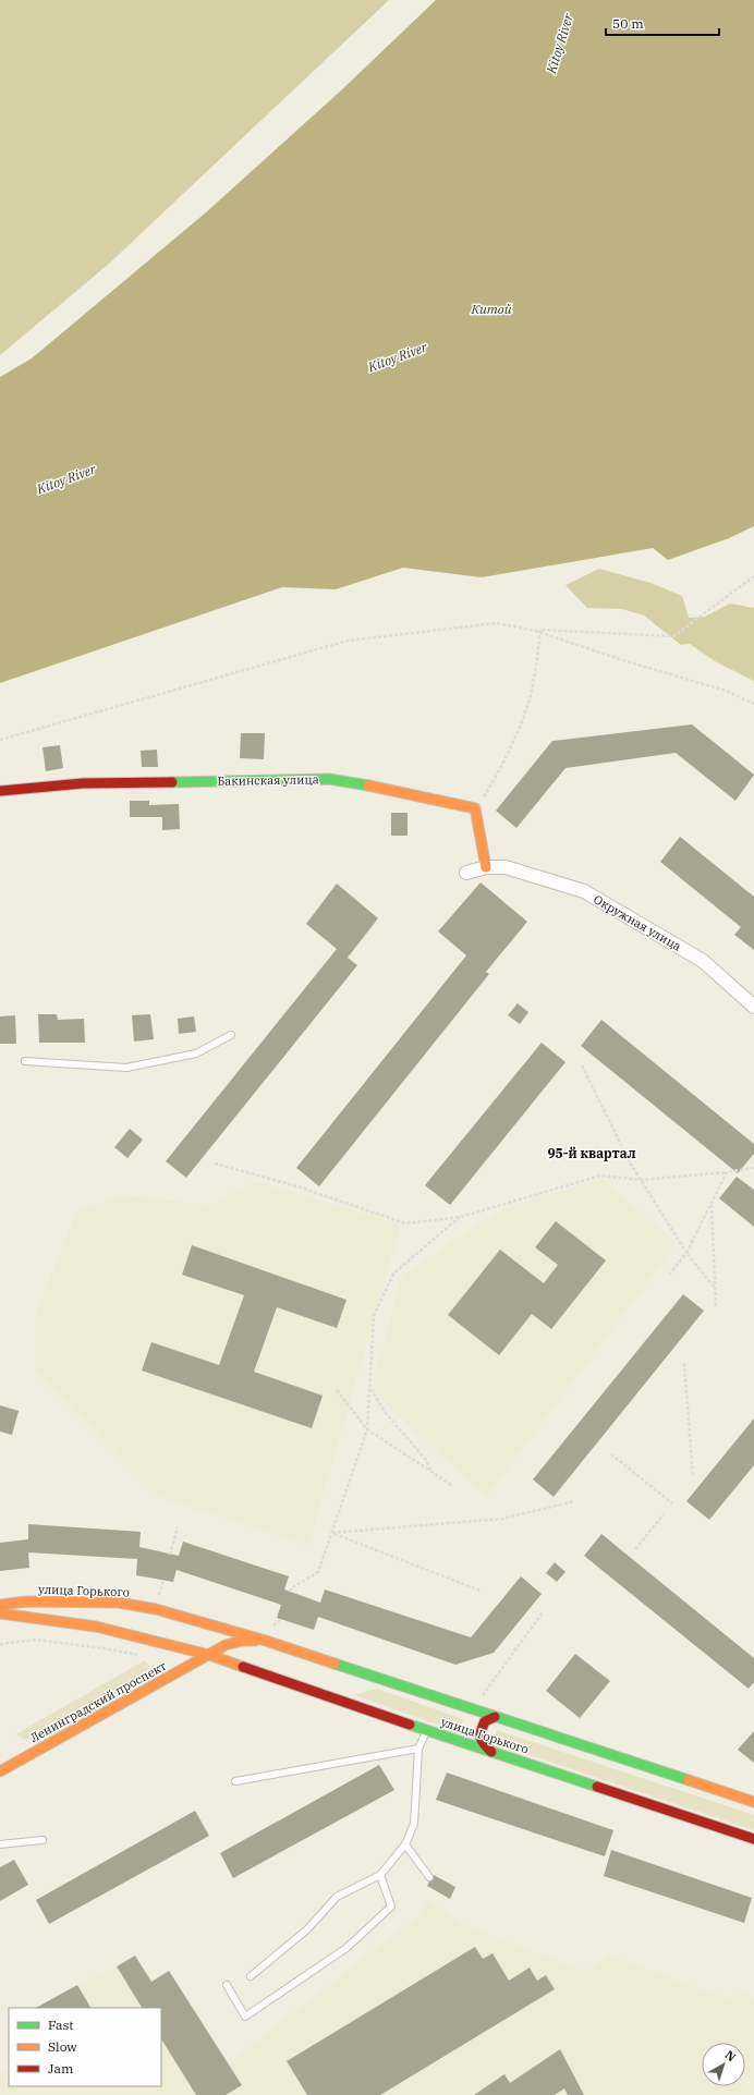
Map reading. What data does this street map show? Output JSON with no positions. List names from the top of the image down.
{
  "streets": {
    "main road": ["Бакинская улица", "улица Горького", "Ленинградский проспект"],
    "street": ["Окружная улица"]
  },
  "crossings": [
    ["улица Горького", "Ленинградский проспект"]
  ],
  "districts": ["95-й квартал"],
  "water": ["Kitoy River", "Китой"],
  "legend": ["Fast", "Slow", "Jam"],
  "scale_bar": "50 m",
  "north": "top right"
}
